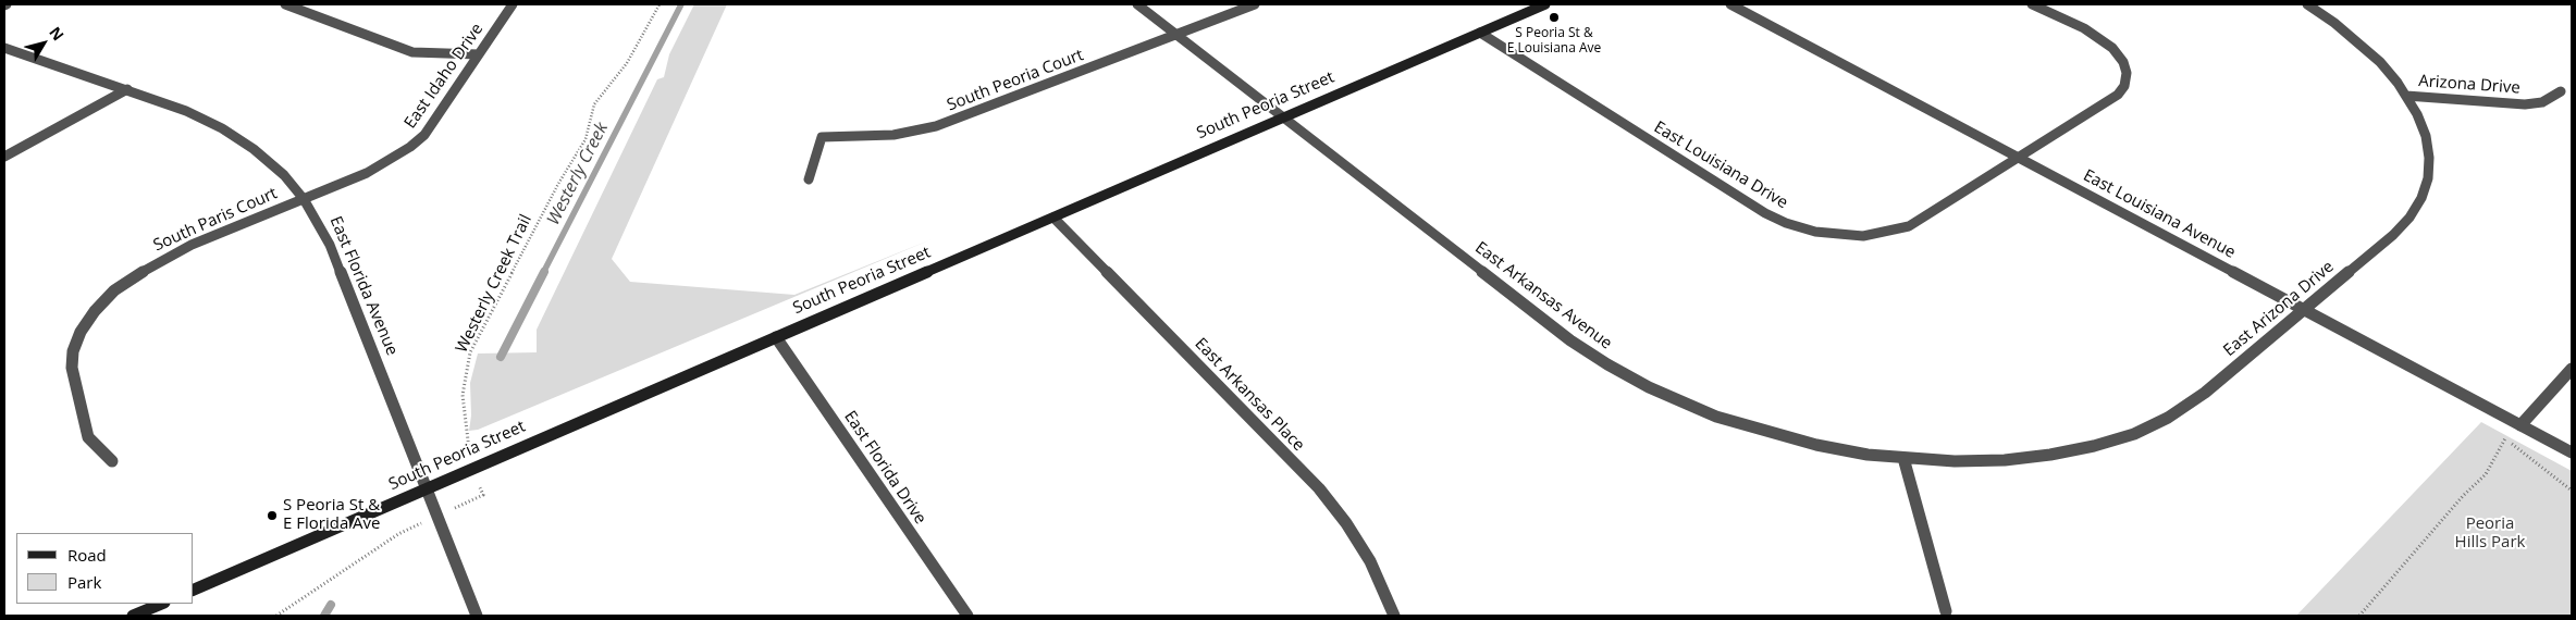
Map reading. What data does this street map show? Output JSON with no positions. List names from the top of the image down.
{
  "streets": {
    "main road": ["South Peoria Street"],
    "street": [
      "East Idaho Drive",
      "South Peoria Court",
      "Arizona Drive",
      "East Louisiana Drive",
      "East Louisiana Avenue",
      "South Paris Court",
      "East Florida Avenue",
      "East Arkansas Avenue",
      "East Arizona Drive",
      "East Arkansas Place",
      "East Florida Drive"
    ],
    "path": ["Westerly Creek Trail"]
  },
  "crossings": [
    ["East Idaho Drive", "South Paris Court"],
    ["East Idaho Drive", "East Florida Avenue"],
    ["South Peoria Court", "East Arkansas Avenue"],
    ["Arizona Drive", "East Arizona Drive"],
    ["South Peoria Street", "East Louisiana Drive"],
    ["South Peoria Street", "Westerly Creek Trail"],
    ["South Peoria Street", "East Florida Avenue"],
    ["South Peoria Street", "East Arkansas Avenue"],
    ["South Peoria Street", "East Arkansas Place"],
    ["South Peoria Street", "East Florida Drive"],
    ["East Louisiana Drive", "East Louisiana Avenue"],
    ["East Louisiana Avenue", "East Arizona Drive"],
    ["South Paris Court", "East Florida Avenue"],
    ["Westerly Creek Trail", "East Florida Avenue"],
    ["East Arkansas Avenue", "East Arizona Drive"]
  ],
  "water": ["Westerly Creek"],
  "parks": ["Peoria Hills Park"],
  "places": ["S Peoria St & E Louisiana Ave", "S Peoria St & E Florida Ave"],
  "legend": ["Road", "Park"],
  "north": "top right"
}
